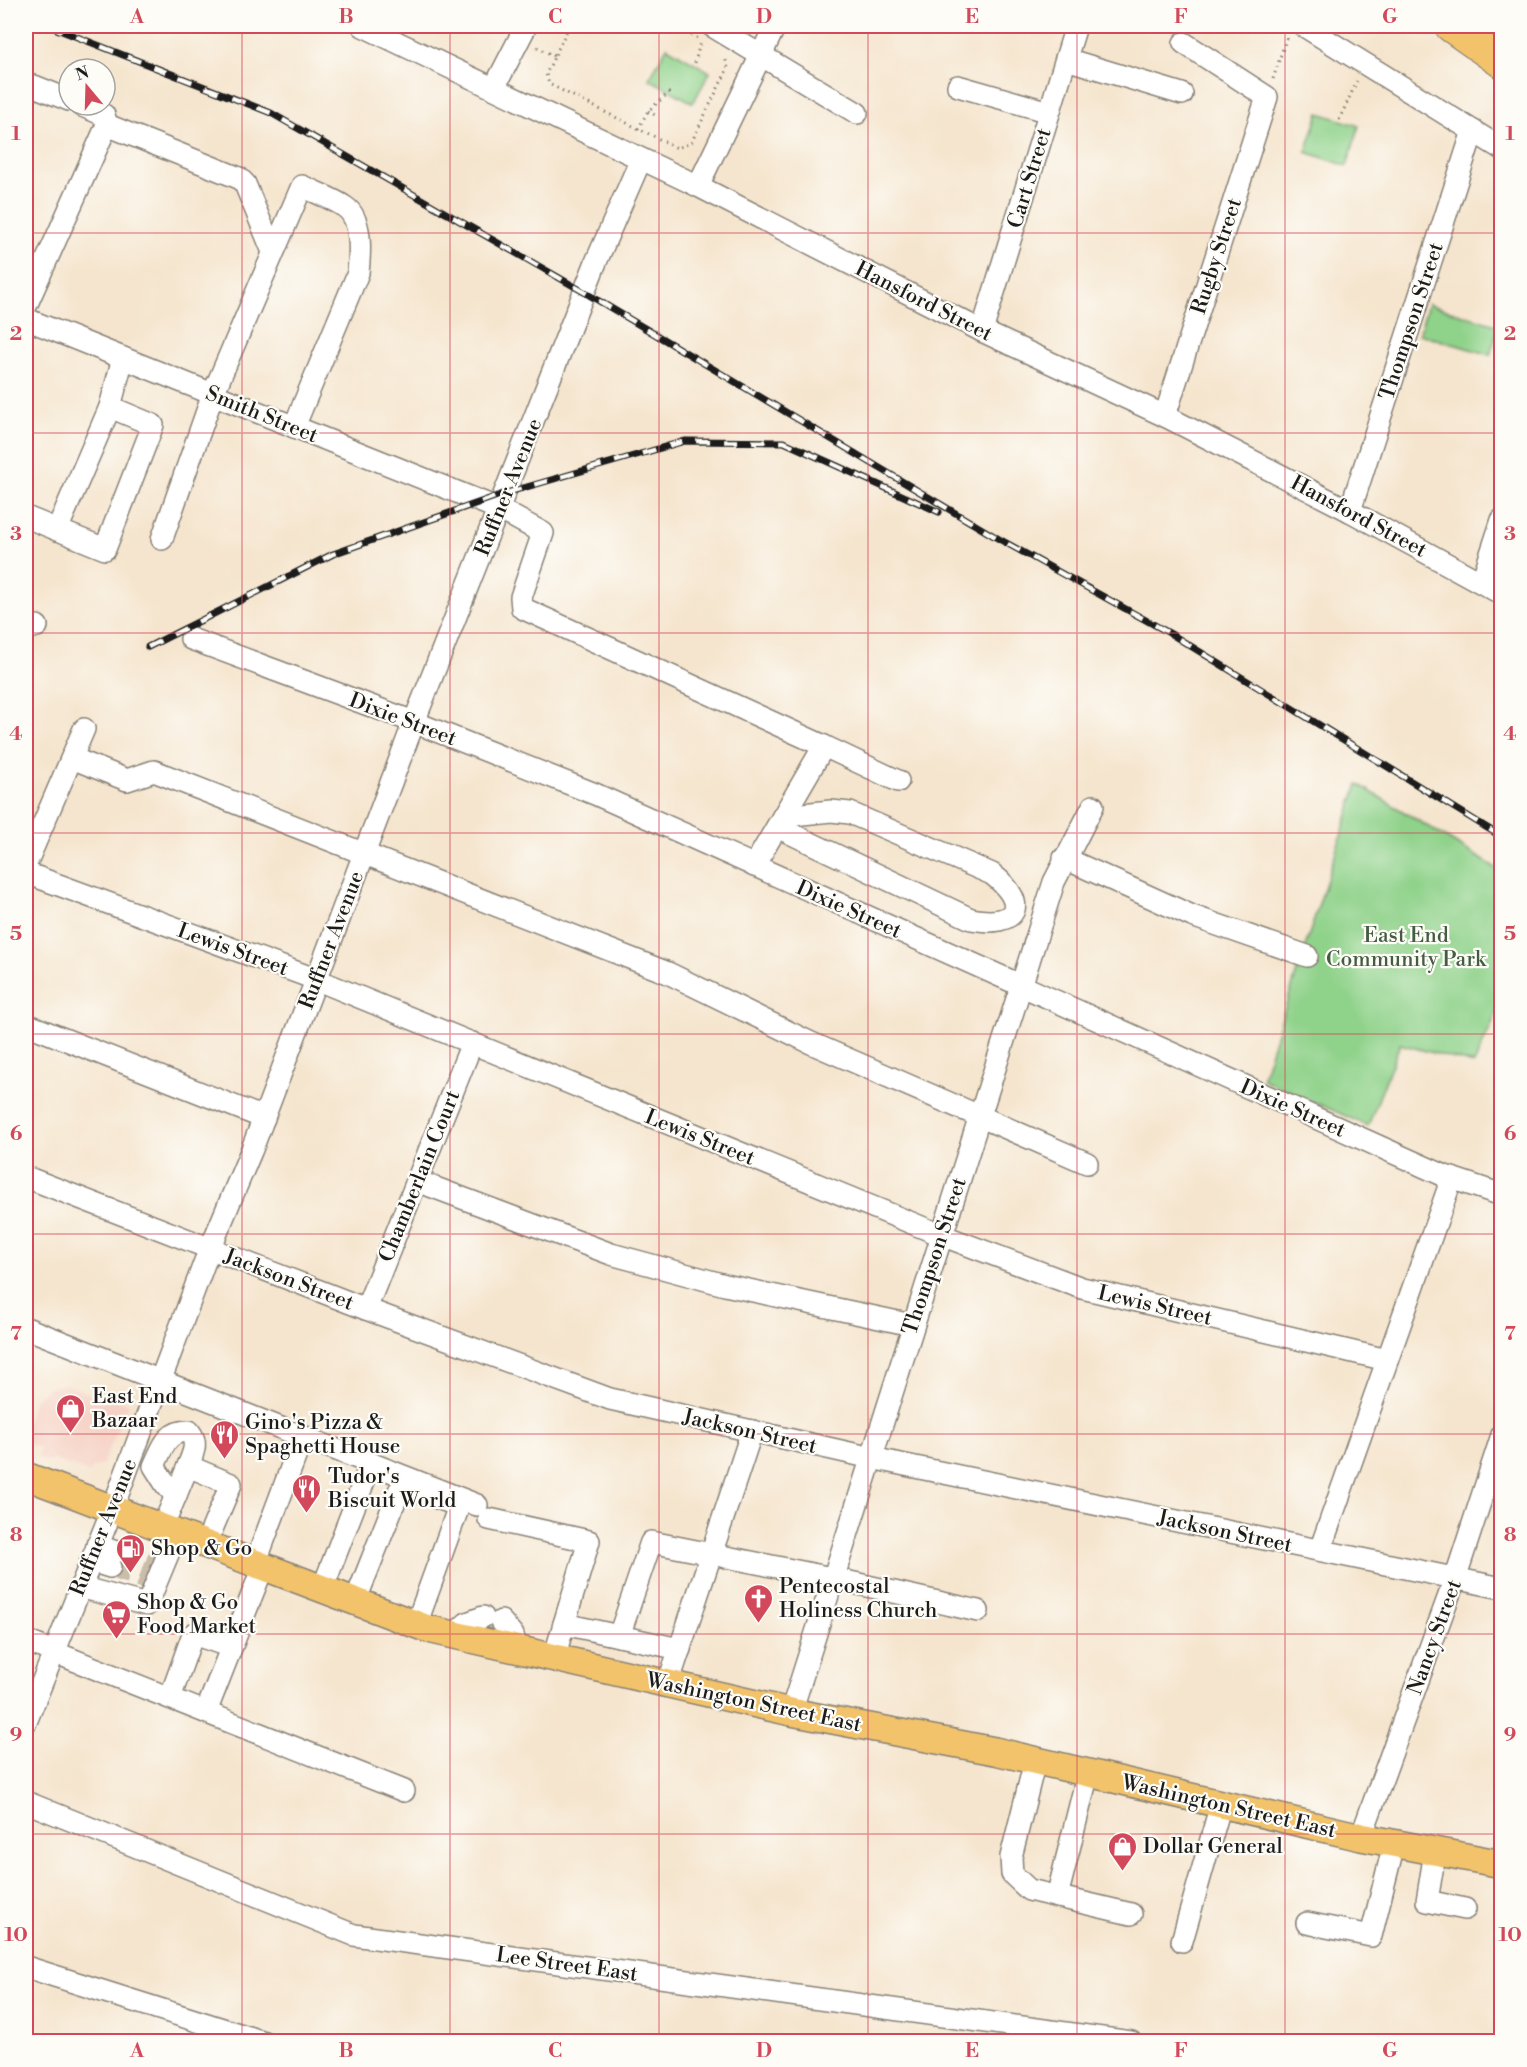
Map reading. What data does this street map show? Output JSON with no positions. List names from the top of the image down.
{
  "streets": {
    "main road": ["Washington Street East"],
    "street": [
      "Cart Street",
      "Rugby Street",
      "Hansford Street",
      "Thompson Street",
      "Smith Street",
      "Ruffner Avenue",
      "Dixie Street",
      "Lewis Street",
      "Chamberlain Court",
      "Jackson Street",
      "Nancy Street",
      "Lee Street East"
    ]
  },
  "crossings": [
    ["Cart Street", "Hansford Street"],
    ["Rugby Street", "Hansford Street"],
    ["Hansford Street", "Thompson Street"],
    ["Hansford Street", "Ruffner Avenue"],
    ["Thompson Street", "Dixie Street"],
    ["Thompson Street", "Lewis Street"],
    ["Thompson Street", "Jackson Street"],
    ["Thompson Street", "Washington Street East"],
    ["Smith Street", "Ruffner Avenue"],
    ["Ruffner Avenue", "Dixie Street"],
    ["Ruffner Avenue", "Lewis Street"],
    ["Ruffner Avenue", "Jackson Street"],
    ["Ruffner Avenue", "Washington Street East"],
    ["Lewis Street", "Chamberlain Court"],
    ["Chamberlain Court", "Jackson Street"],
    ["Jackson Street", "Nancy Street"],
    ["Nancy Street", "Washington Street East"]
  ],
  "parks": ["East End Community Park"],
  "places": {
    "shop": ["East End Bazaar", "Dollar General"],
    "restaurant": ["Gino's Pizza & Spaghetti House", "Tudor's Biscuit World"],
    "fuel station": ["Shop & Go"],
    "church": ["Pentecostal Holiness Church"],
    "supermarket": ["Shop & Go Food Market"]
  },
  "north": "top",
  "grid": {
    "columns": [
      "A",
      "B",
      "C",
      "D",
      "E",
      "F",
      "G"
    ],
    "rows": [
      "1",
      "2",
      "3",
      "4",
      "5",
      "6",
      "7",
      "8",
      "9",
      "10"
    ]
  }
}
